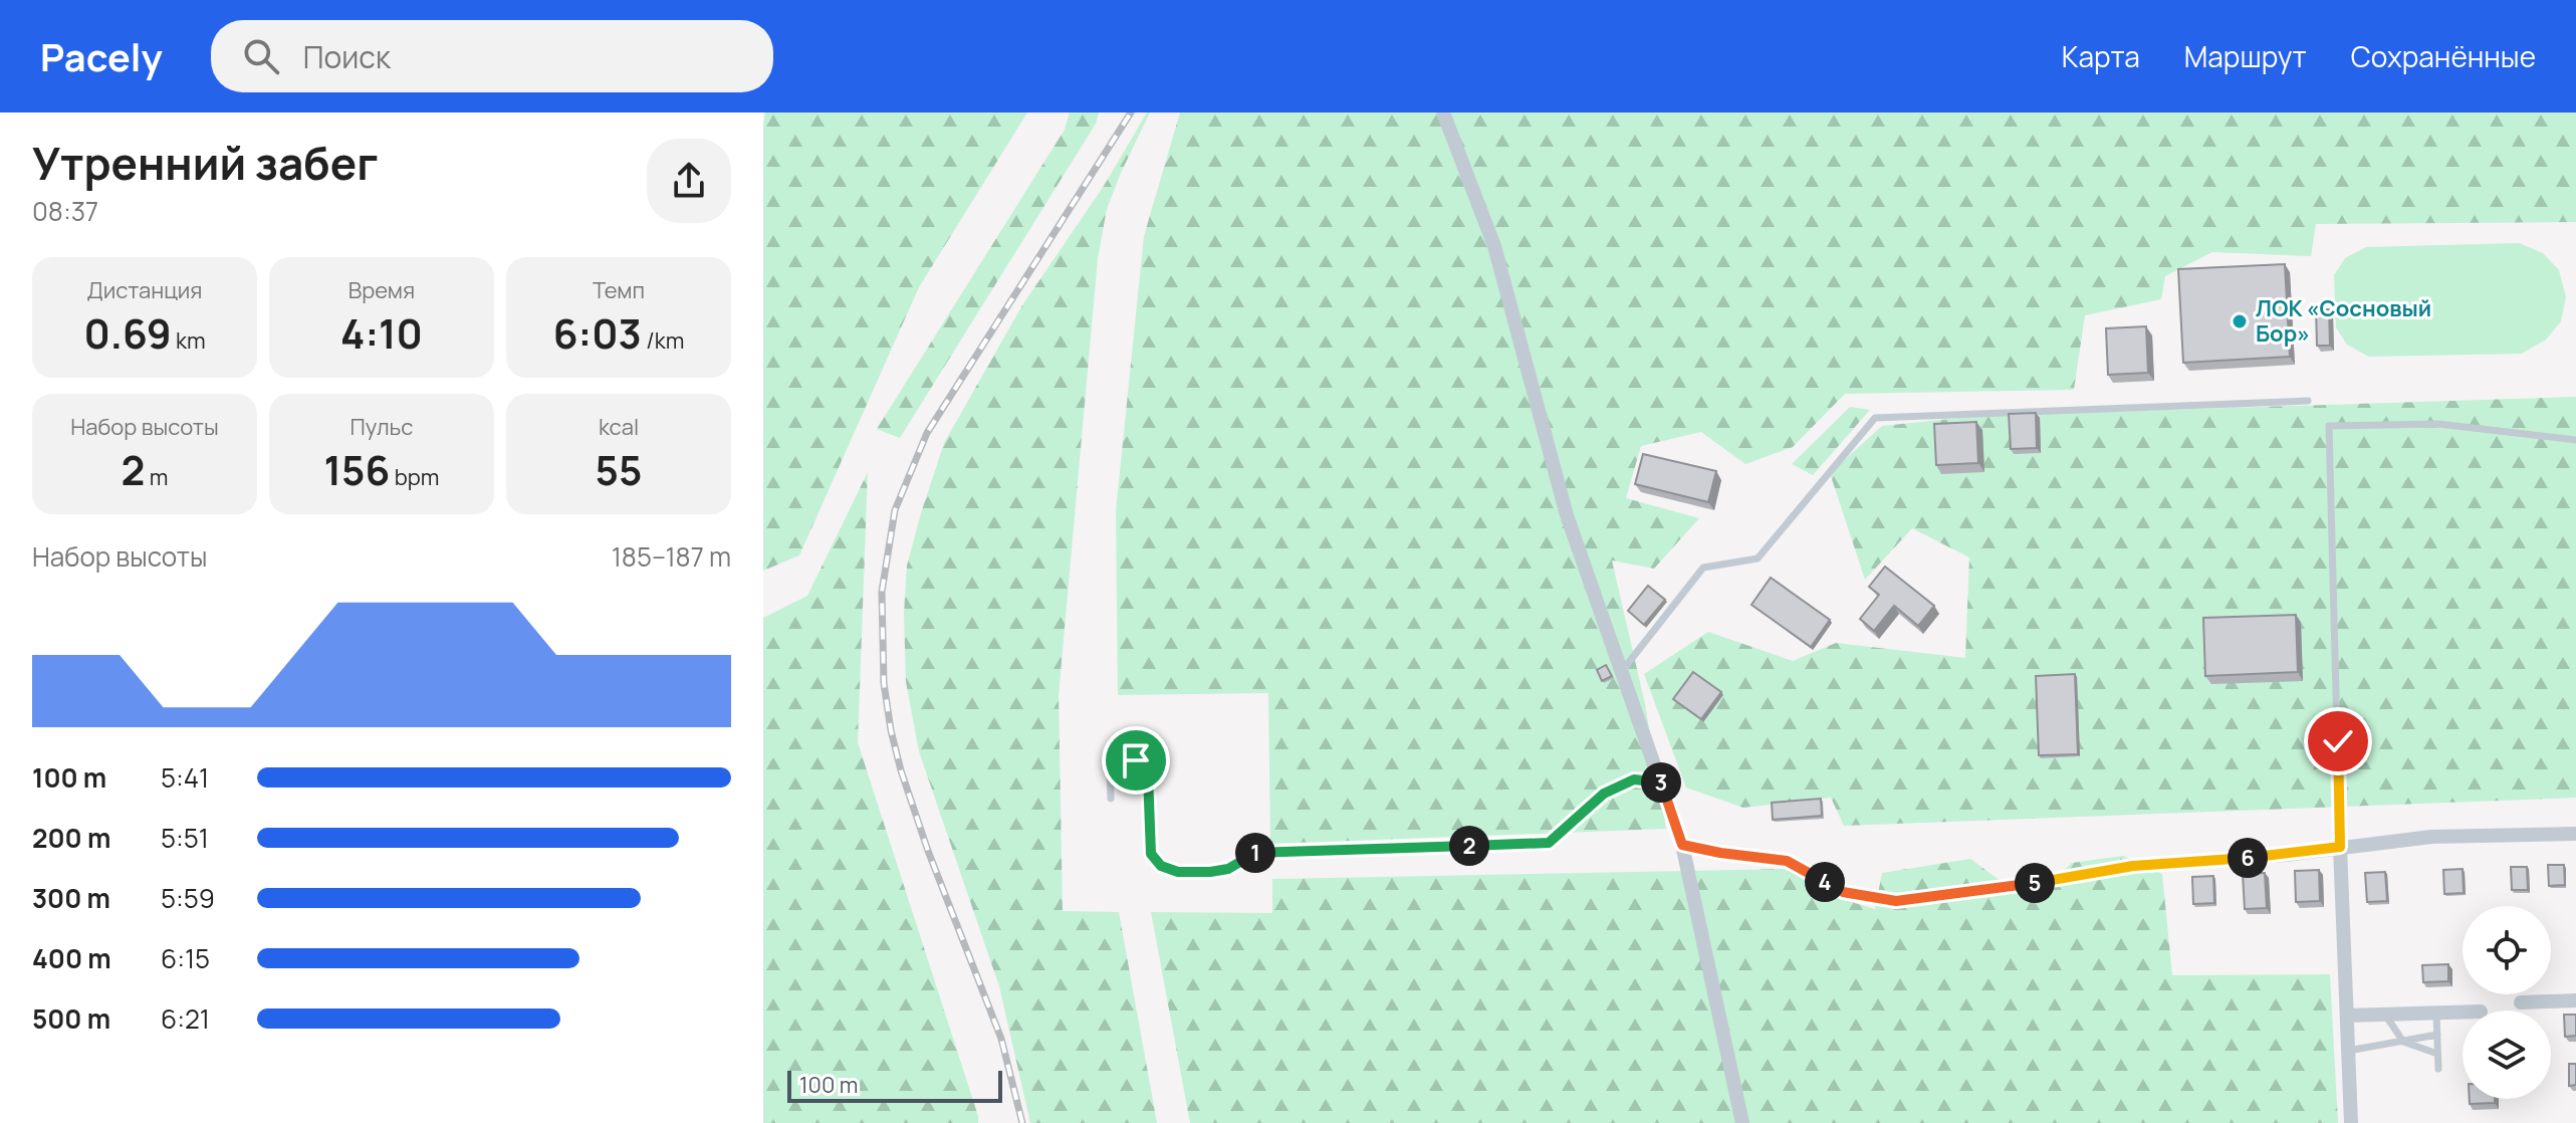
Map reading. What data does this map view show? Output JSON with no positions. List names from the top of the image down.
{
  "places": ["ЛОК «Сосновый Бор»"],
  "scale_bar": "100 m",
  "page": {
    "header": "Pacely",
    "search": "Поиск",
    "nav": ["Карта", "Маршрут", "Сохранённые"],
    "heading": ["Утренний забег", "08:37"],
    "stats": [
      ["Дистанция", "0.69 km"],
      ["Время", "4:10"],
      ["Темп", "6:03 /km"],
      ["Набор высоты", "2 m"],
      ["Пульс", "156 bpm"],
      ["kcal", "55"]
    ],
    "chart": ["Набор высоты", "185–187 m"],
    "list": [
      {
        "name": "100 m",
        "note": "5:41"
      },
      {
        "name": "200 m",
        "note": "5:51"
      },
      {
        "name": "300 m",
        "note": "5:59"
      },
      {
        "name": "400 m",
        "note": "6:15"
      },
      {
        "name": "500 m",
        "note": "6:21"
      }
    ],
    "pins": [
      "3",
      "2",
      "1",
      "6",
      "4",
      "5"
    ],
    "scale": "100 m"
  }
}
